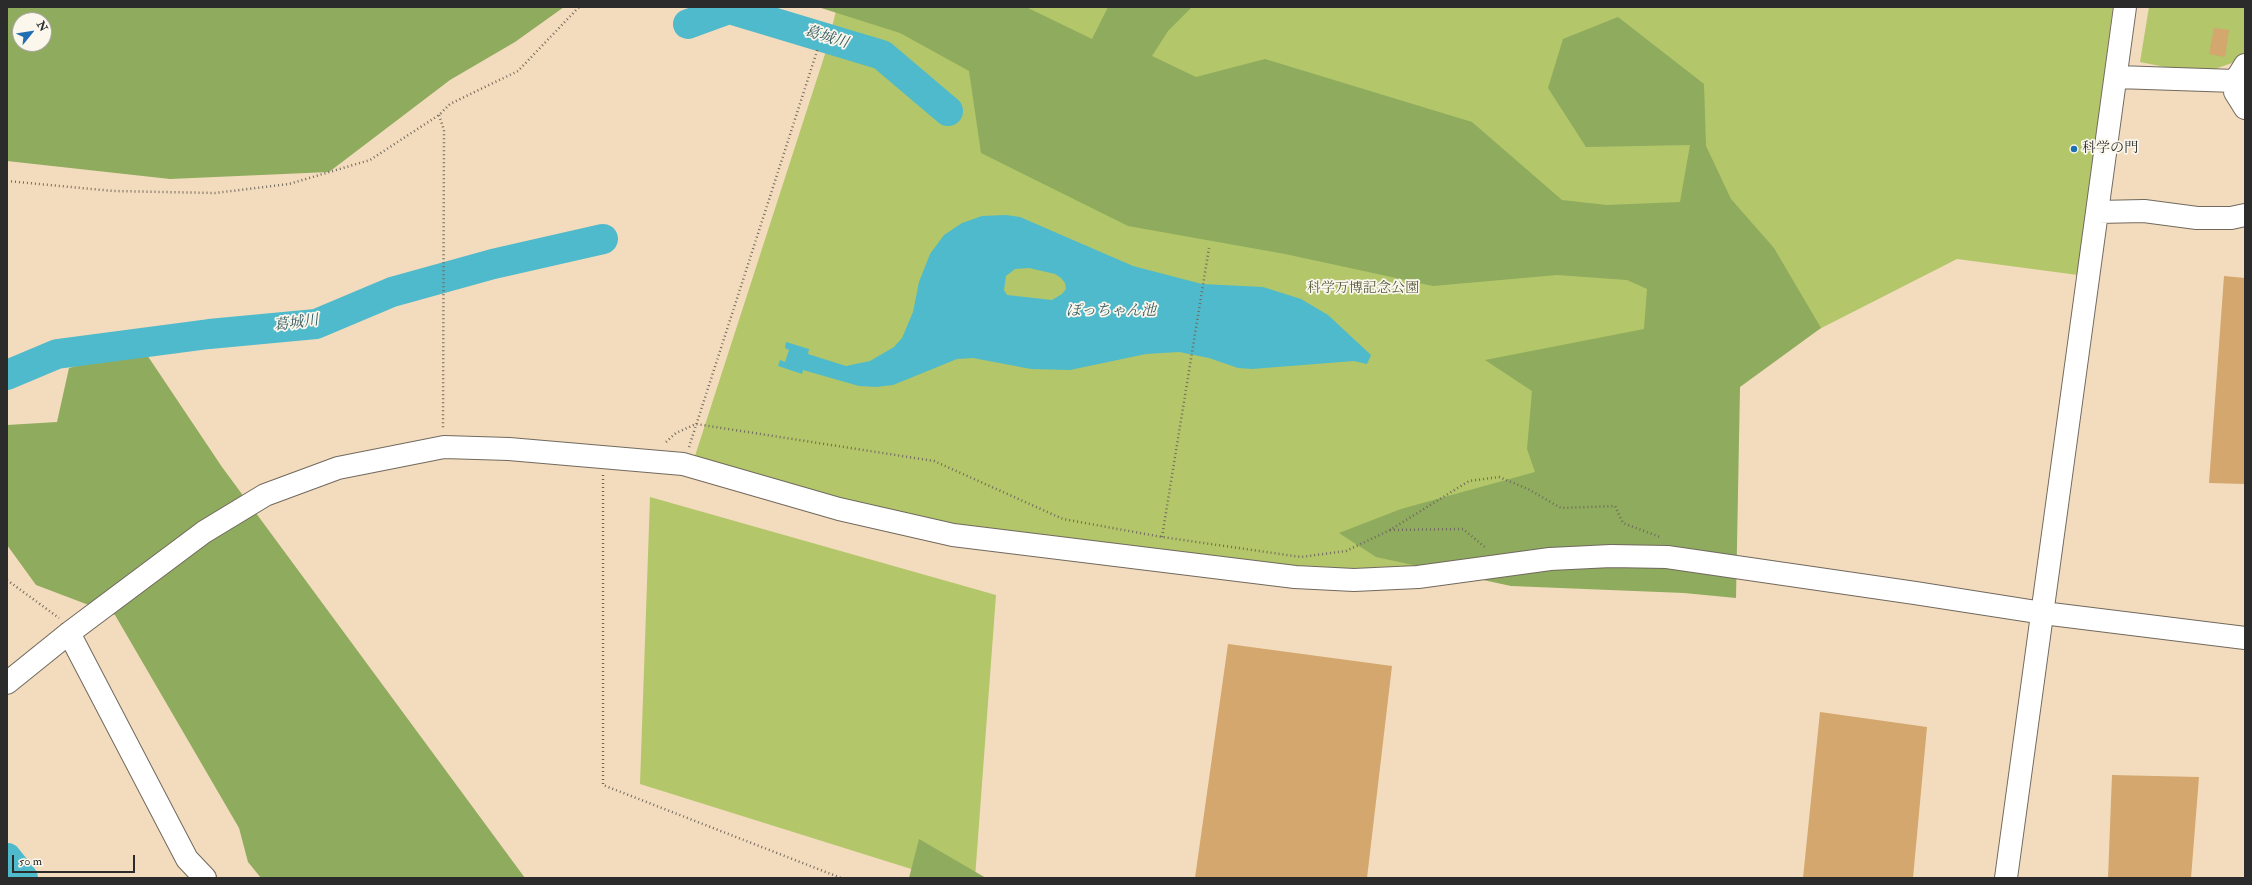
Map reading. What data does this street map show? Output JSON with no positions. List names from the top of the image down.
{
  "water": ["葛城川", "ぽっちゃん池"],
  "parks": ["科学万博記念公園"],
  "places": ["科学の門"],
  "scale_bar": "50 m",
  "north": "top right"
}
